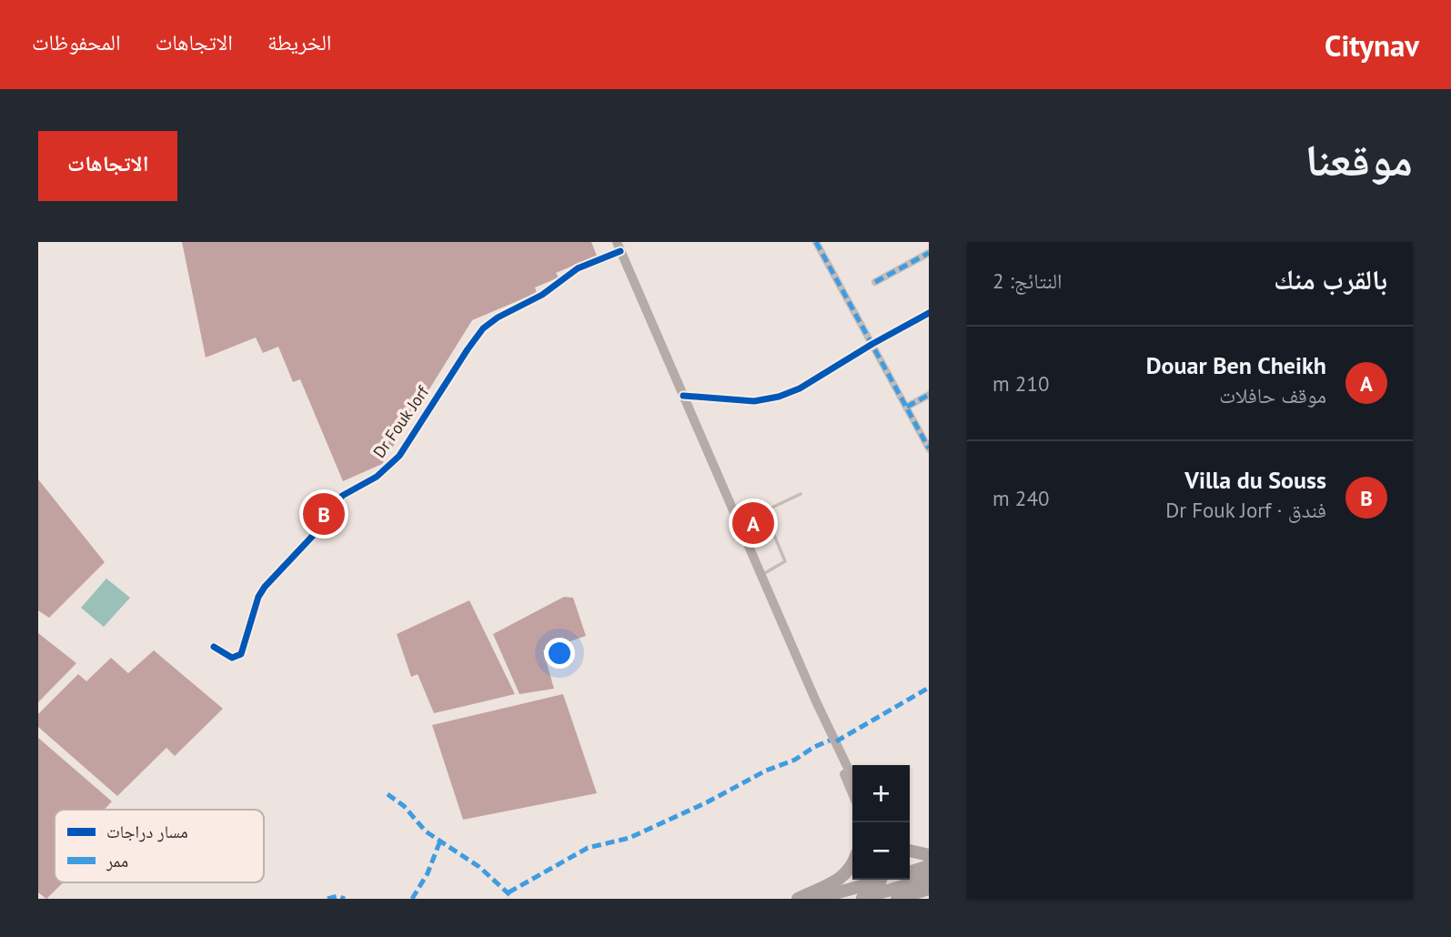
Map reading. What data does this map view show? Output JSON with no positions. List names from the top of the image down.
{
  "streets": {
    "street": ["Dr Fouk Jorf"]
  },
  "legend": ["مسار دراجات", "ممر"],
  "page": {
    "header": "Citynav",
    "nav": ["الخريطة", "الاتجاهات", "المحفوظات"],
    "title": "موقعنا",
    "buttons": "الاتجاهات",
    "heading": ["بالقرب منك", "النتائج: 2"],
    "list": [
      {
        "mark": "A",
        "name": "Douar Ben Cheikh",
        "note": "موقف حافلات",
        "value": "210 m"
      },
      {
        "mark": "B",
        "name": "Villa du Souss",
        "note": "فندق · Dr Fouk Jorf",
        "value": "240 m"
      }
    ],
    "pins": ["B", "A"],
    "map_buttons": ["+", "−"]
  }
}
